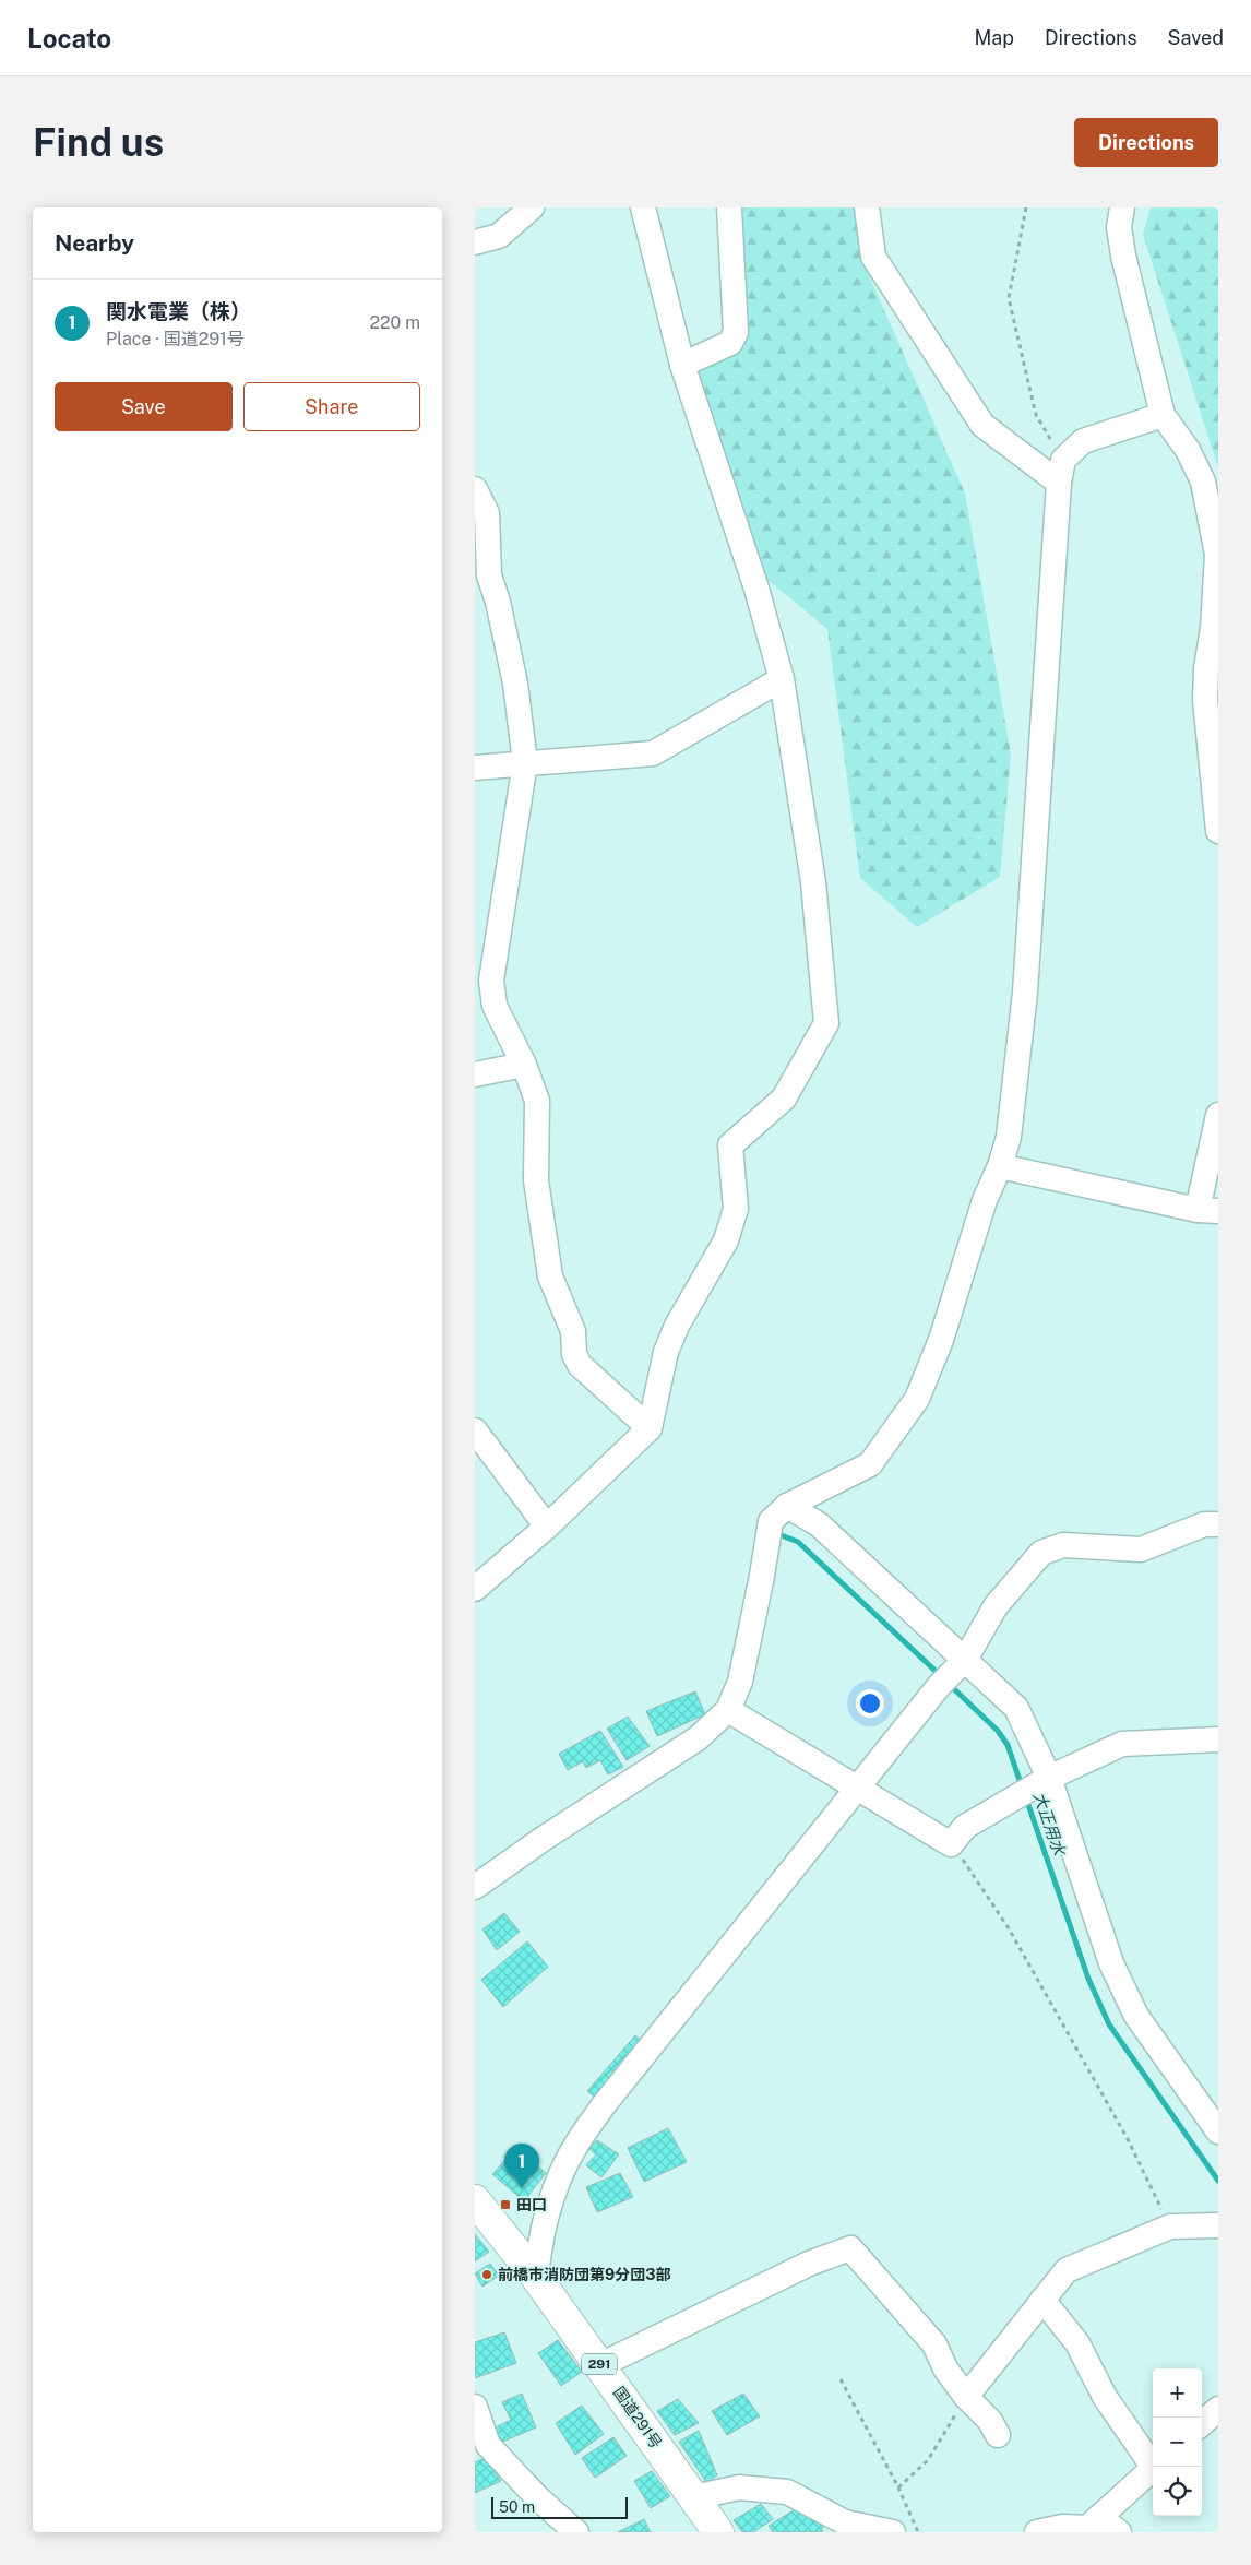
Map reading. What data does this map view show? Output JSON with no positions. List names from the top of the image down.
{
  "streets": {
    "highway": ["291", "国道291号"]
  },
  "water": ["大正用水"],
  "places": {
    "transit": ["田口"],
    "other": ["前橋市消防団第9分団3部"]
  },
  "scale_bar": "50 m",
  "page": {
    "header": "Locato",
    "nav": ["Map", "Directions", "Saved"],
    "buttons": [
      "Directions",
      ["Save", "Share"]
    ],
    "title": "Find us",
    "heading": "Nearby",
    "list": [
      {
        "mark": "1",
        "name": "関水電業（株）",
        "note": "Place · 国道291号",
        "value": "220 m"
      }
    ],
    "pins": "1",
    "map_buttons": ["+", "−"],
    "scale": "50 m"
  }
}
